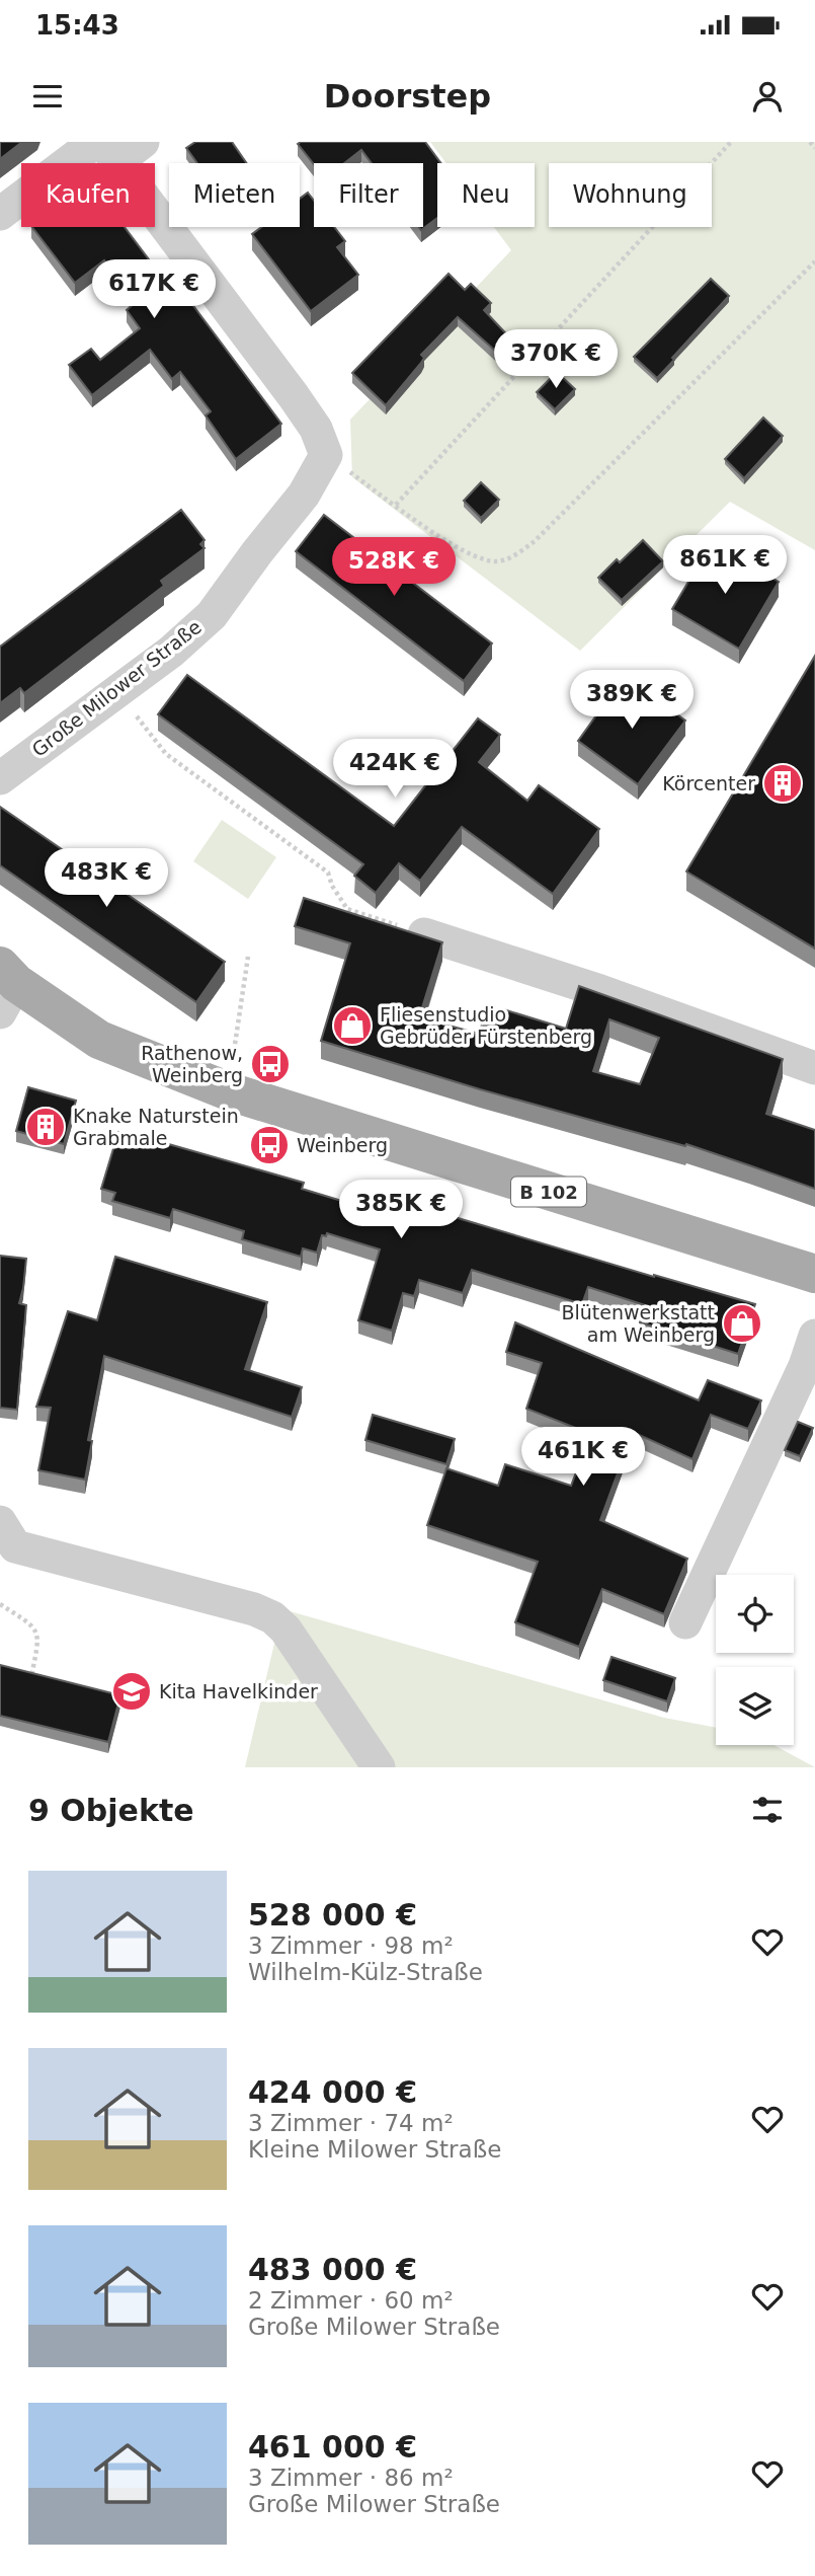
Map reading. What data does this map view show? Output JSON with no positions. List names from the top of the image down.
{
  "streets": {
    "main road": ["B 102"],
    "street": ["Große Milower Straße"]
  },
  "places": {
    "building": ["Körcenter", "Knake Naturstein Grabmale"],
    "shop": ["Fliesenstudio Gebrüder Fürstenberg", "Blütenwerkstatt am Weinberg"],
    "bus stop": ["Rathenow, Weinberg", "Weinberg"],
    "school or university": ["Kita Havelkinder"]
  },
  "page": {
    "status": "15:43",
    "header": "Doorstep",
    "chip": [
      "Kaufen",
      "Mieten",
      "Filter",
      "Neu",
      "Wohnung"
    ],
    "price": [
      "617K €",
      "370K €",
      "861K €",
      "528K €",
      "389K €",
      "424K €",
      "483K €",
      "385K €",
      "461K €"
    ],
    "heading": "9 Objekte",
    "list": [
      {
        "name": "528 000 €",
        "note": "3 Zimmer · 98 m² · Wilhelm-Külz-Straße"
      },
      {
        "name": "424 000 €",
        "note": "3 Zimmer · 74 m² · Kleine Milower Straße"
      },
      {
        "name": "483 000 €",
        "note": "2 Zimmer · 60 m² · Große Milower Straße"
      },
      {
        "name": "461 000 €",
        "note": "3 Zimmer · 86 m² · Große Milower Straße"
      }
    ]
  }
}
